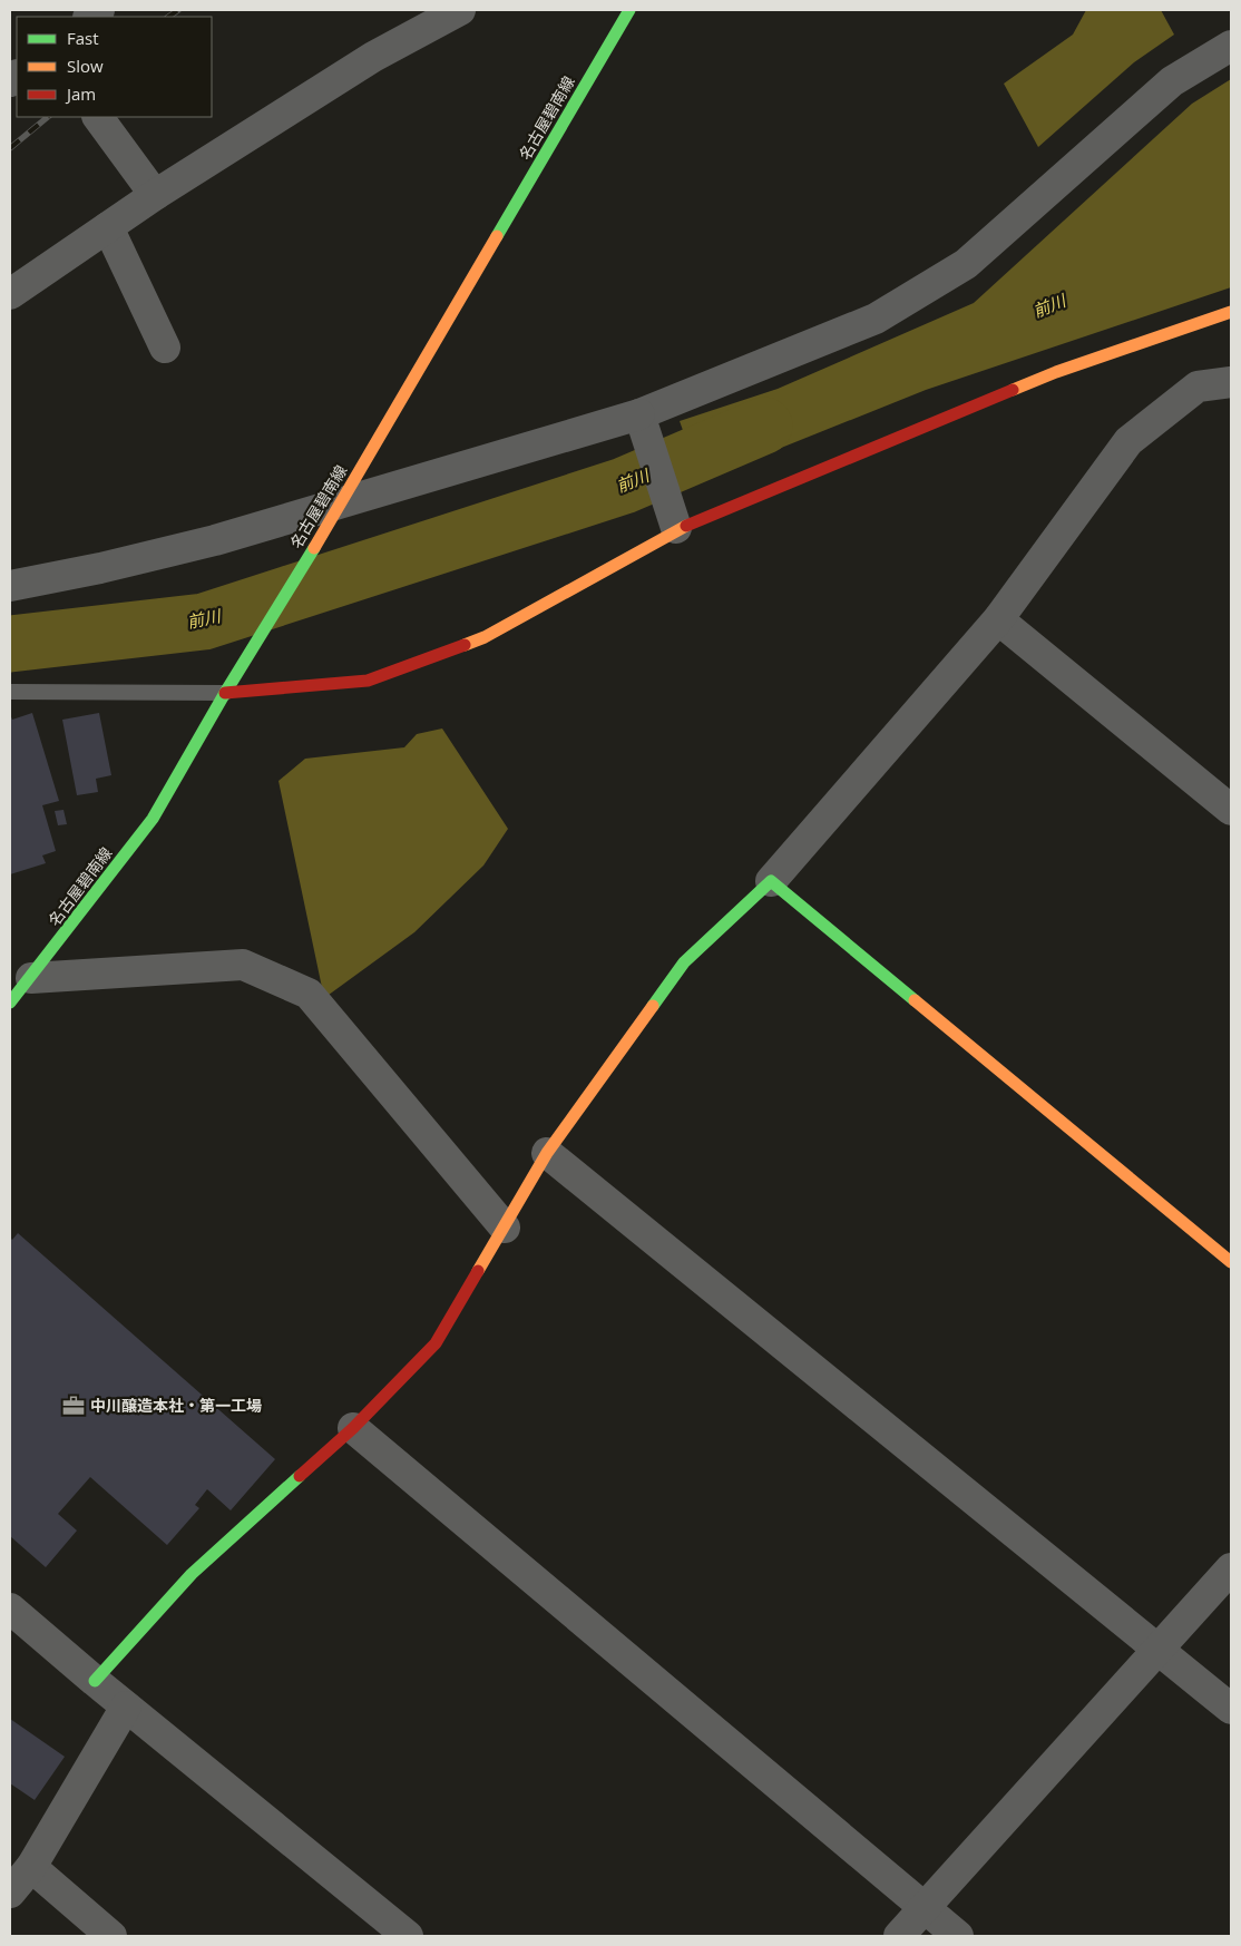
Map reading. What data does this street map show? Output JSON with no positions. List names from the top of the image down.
{
  "streets": {
    "street": ["名古屋碧南線"]
  },
  "water": ["前川"],
  "places": {
    "office": ["中川醸造本社・第一工場"]
  },
  "legend": ["Fast", "Slow", "Jam"]
}
